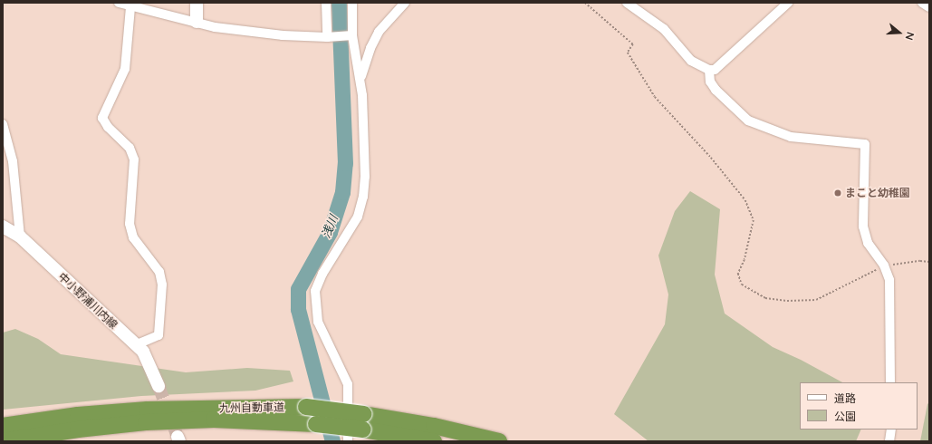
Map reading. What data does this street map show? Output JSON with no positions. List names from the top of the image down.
{
  "streets": {
    "highway": ["九州自動車道"],
    "main road": ["中小野浦川内線"]
  },
  "water": ["浅川"],
  "places": ["まこと幼稚園"],
  "legend": ["道路", "公園"],
  "north": "right"
}
